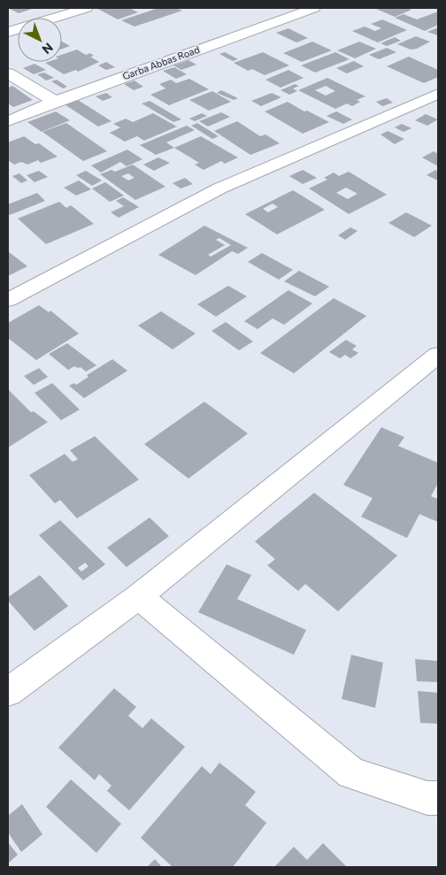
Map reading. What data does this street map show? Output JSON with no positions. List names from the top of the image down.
{
  "streets": {
    "street": ["Garba Abbas Road"]
  },
  "north": "bottom right"
}
